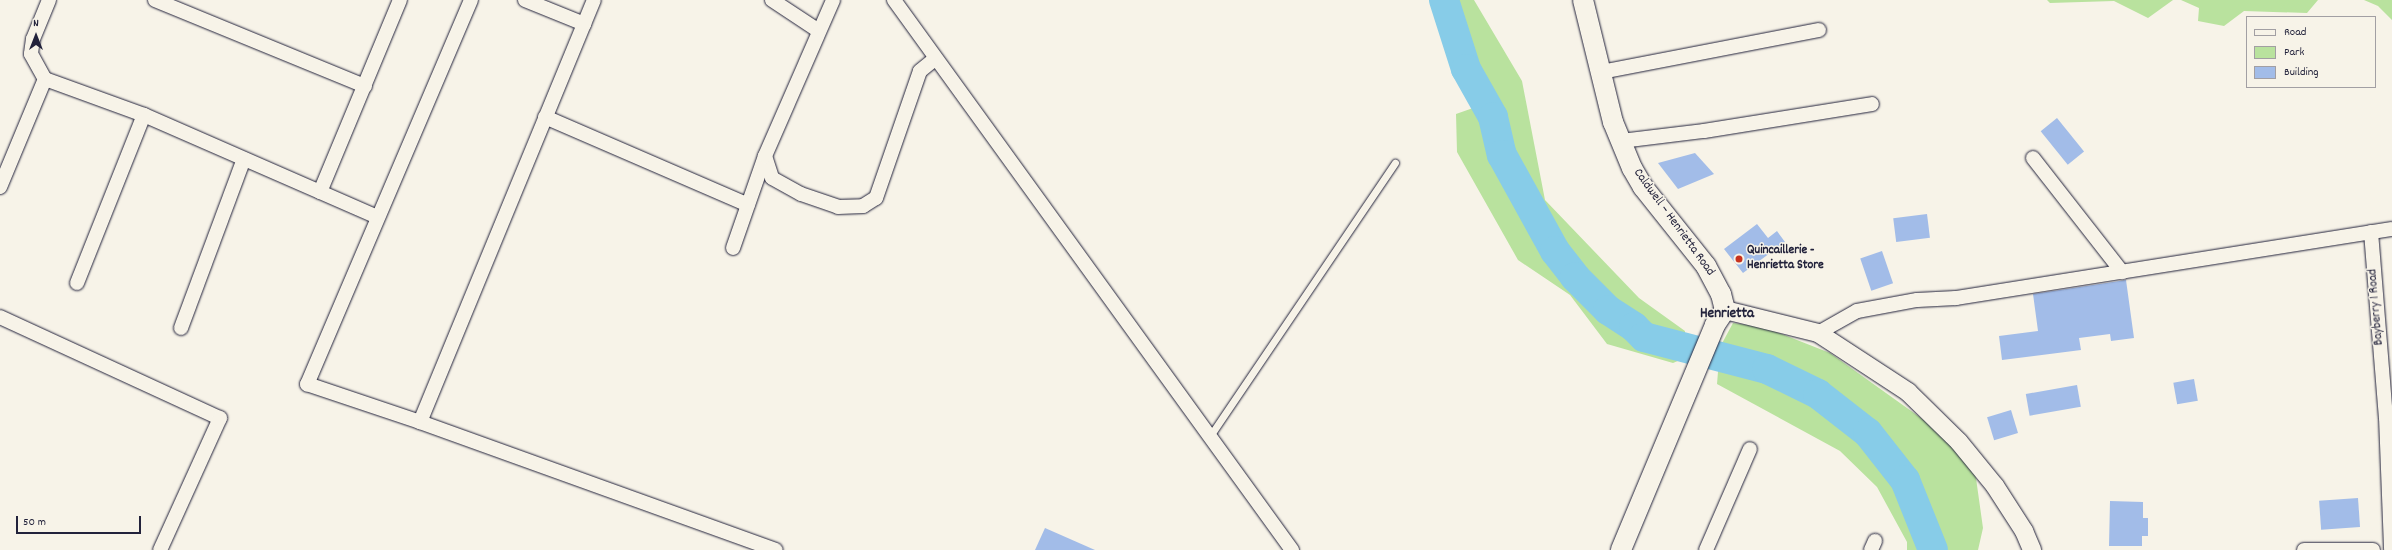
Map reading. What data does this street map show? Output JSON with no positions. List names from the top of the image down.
{
  "streets": {
    "main road": ["Caldwell – Henrietta Road"],
    "street": ["Bayberry 1 Road"]
  },
  "districts": ["Henrietta"],
  "places": ["Quincaillerie - Henrietta Store"],
  "legend": ["Road", "Park", "Building"],
  "scale_bar": "50 m",
  "north": "top"
}
